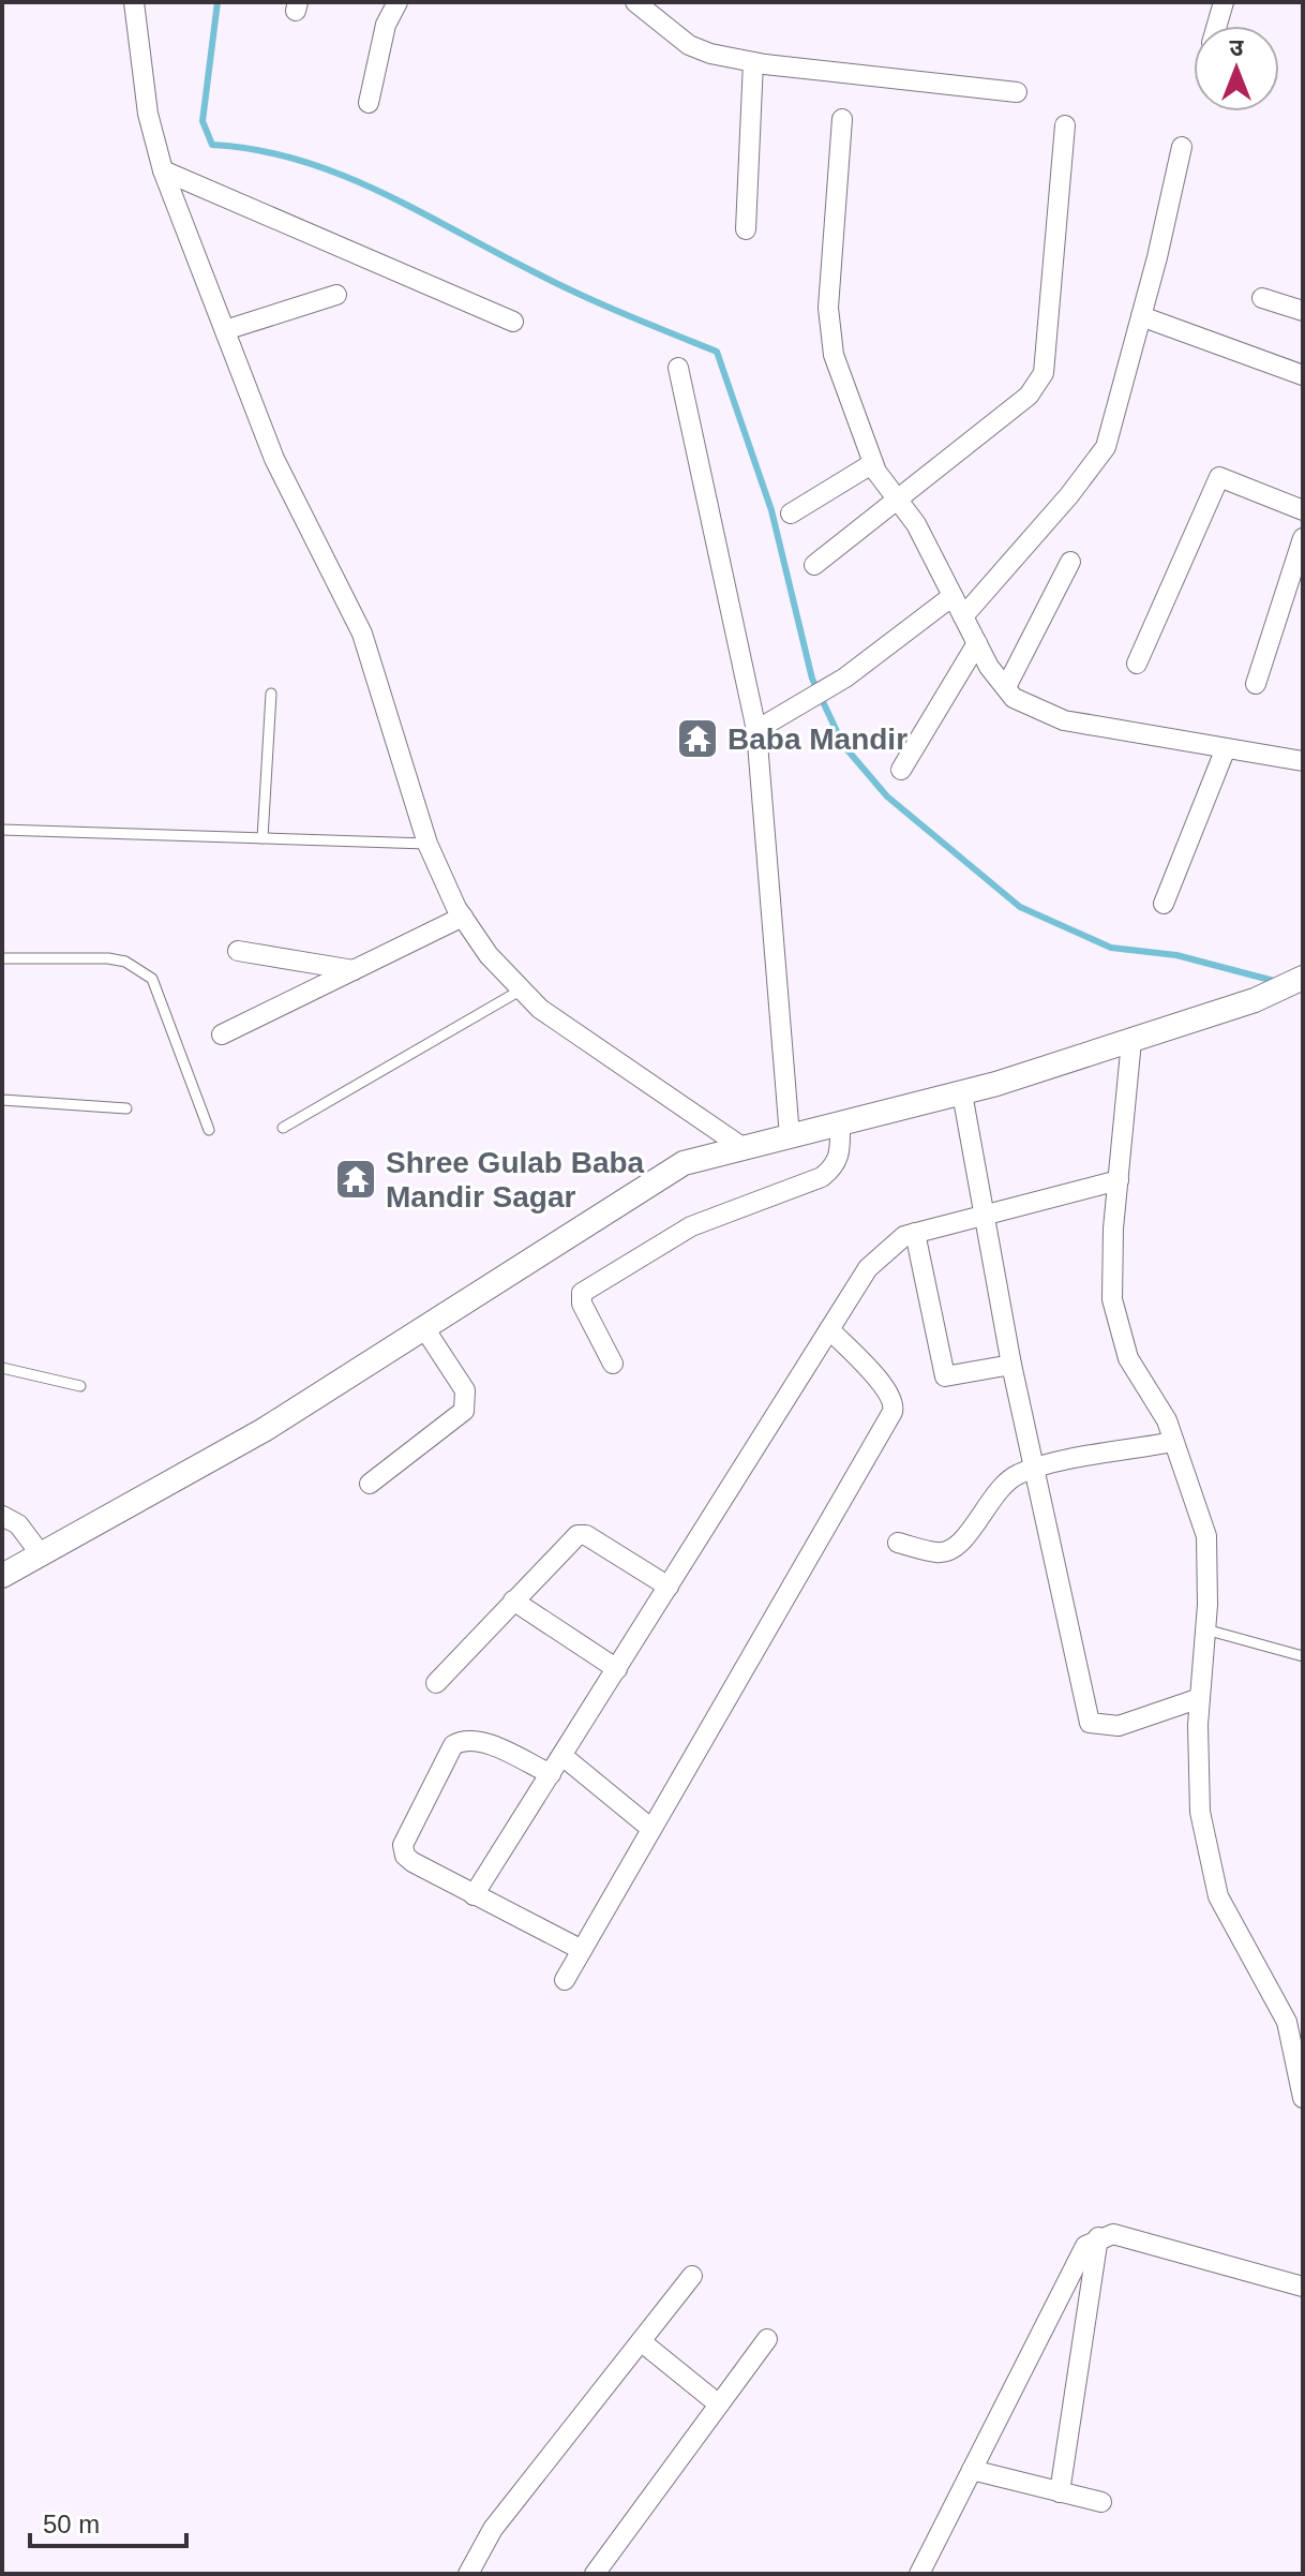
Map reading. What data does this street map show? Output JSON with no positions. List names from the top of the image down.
{
  "places": {
    "temple": ["Baba Mandir", "Shree Gulab Baba Mandir Sagar"]
  },
  "scale_bar": "50 m",
  "north": "top"
}
